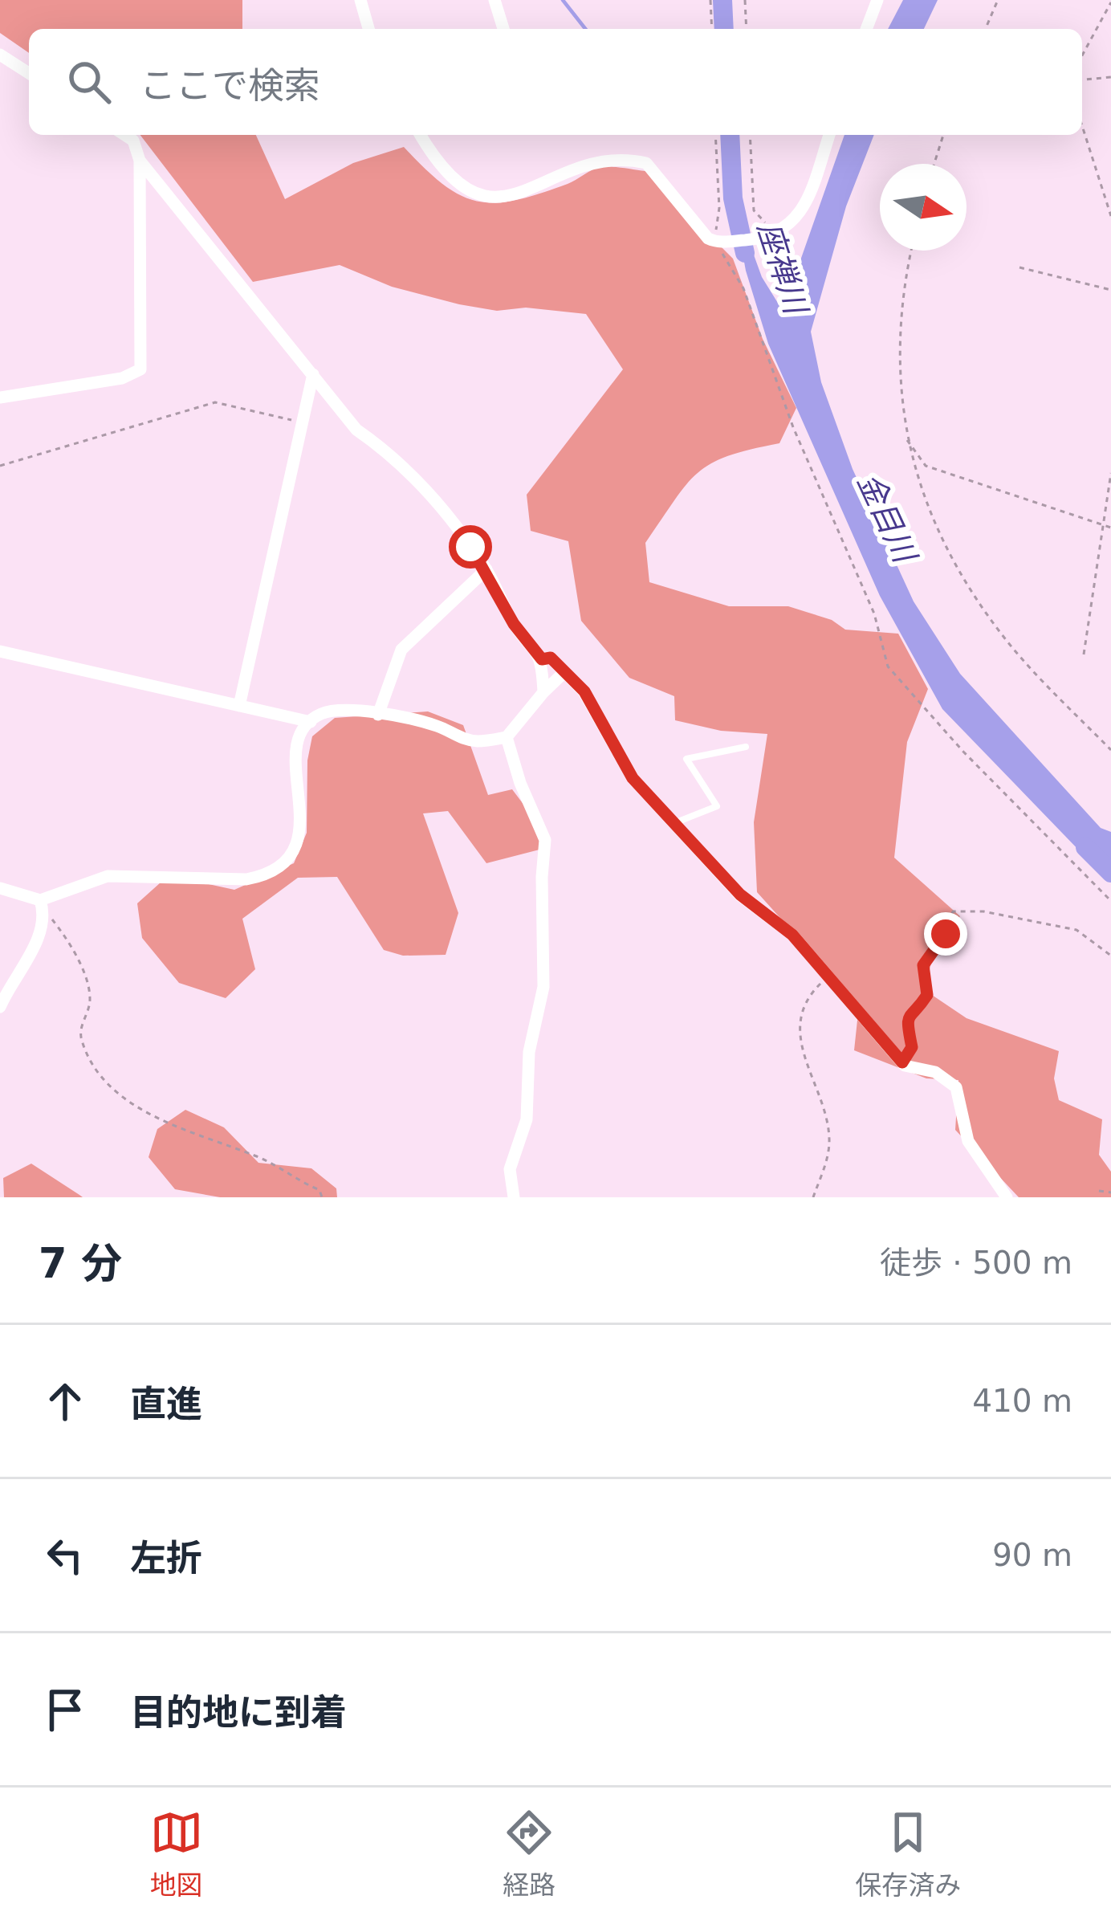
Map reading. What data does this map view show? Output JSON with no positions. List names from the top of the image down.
{
  "water": ["座禅川", "金目川"],
  "north": "right",
  "page": {
    "search": "ここで検索",
    "heading": ["7 分", "徒歩 · 500 m"],
    "list": [
      ["直進", "410 m"],
      ["左折", "90 m"],
      "目的地に到着"
    ],
    "nav": ["地図", "経路", "保存済み"]
  }
}
